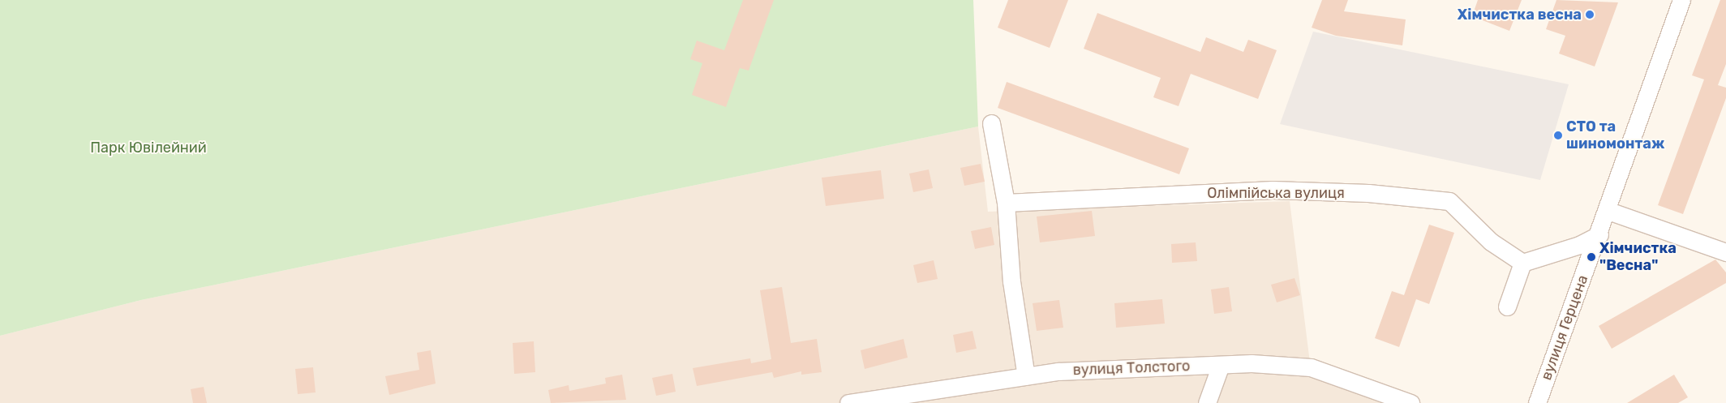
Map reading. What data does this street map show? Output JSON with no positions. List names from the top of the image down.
{
  "streets": {
    "street": ["Олімпійська вулиця", "вулиця Герцена", "вулиця Толстого"]
  },
  "parks": ["Парк Ювілейний"],
  "places": ["Хімчистка весна", "СТО та шиномонтаж", "Хімчистка \"Весна\""]
}
